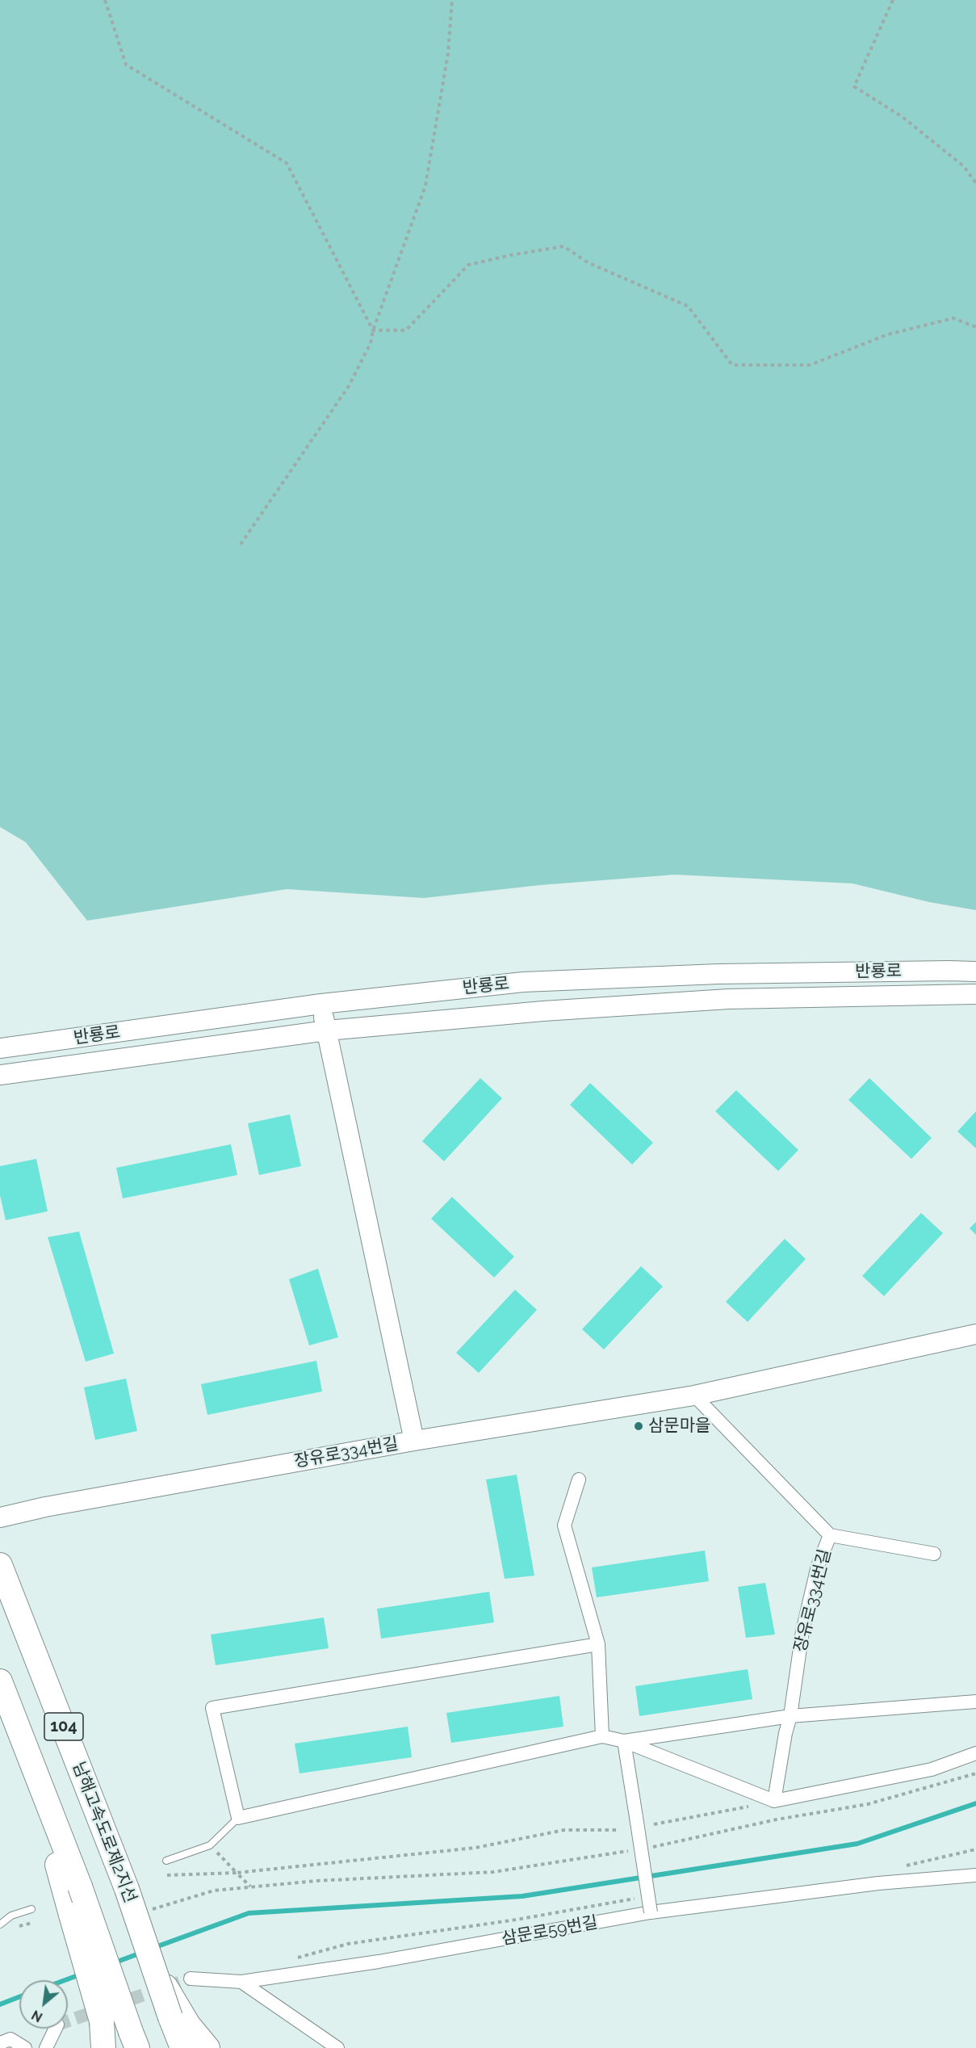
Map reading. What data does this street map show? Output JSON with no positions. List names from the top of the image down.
{
  "streets": {
    "highway": ["104", "남해고속도로제2지선"],
    "street": ["반룡로", "장유로334번길", "삼문로59번길"]
  },
  "places": ["삼문마을"],
  "north": "bottom left"
}
